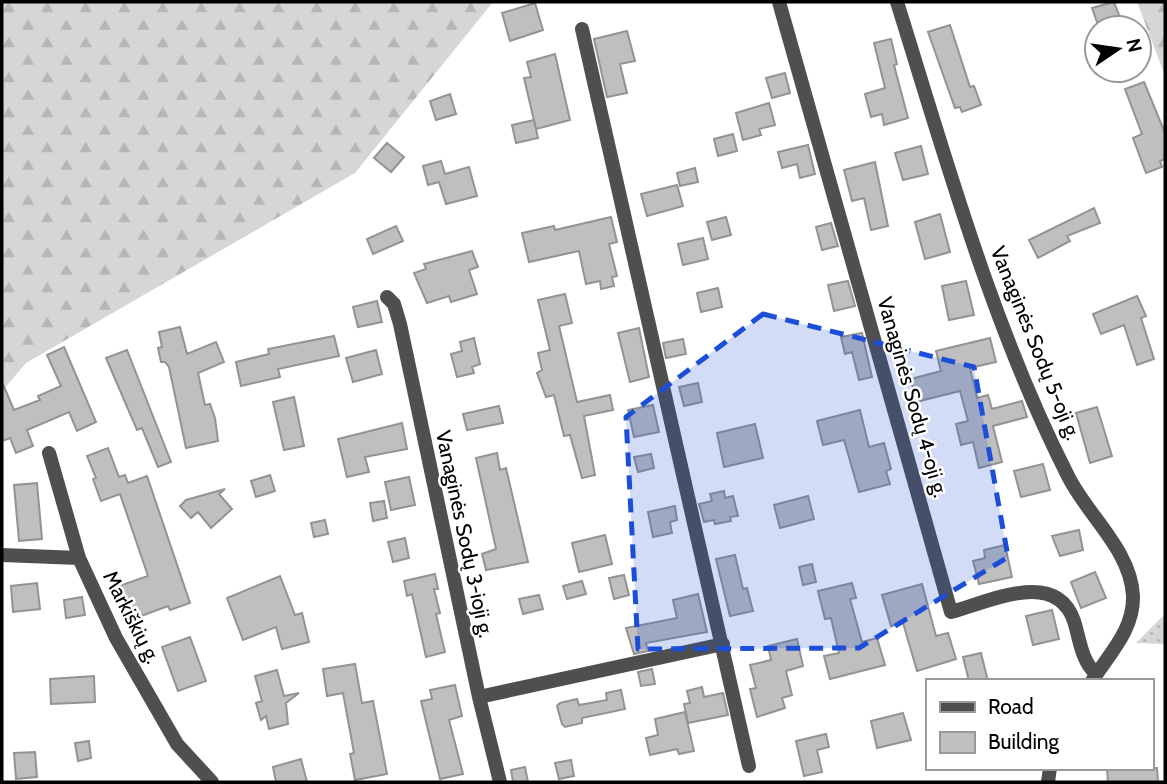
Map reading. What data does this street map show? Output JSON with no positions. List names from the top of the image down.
{
  "streets": {
    "street": [
      "Vanaginės Sodų 5-oji g.",
      "Vanaginės Sodų 4-oji g.",
      "Vanaginės Sodų 3-ioji g.",
      "Markiškių g."
    ]
  },
  "crossings": [
    ["Vanaginės Sodų 5-oji g.", "Vanaginės Sodų 4-oji g."]
  ],
  "legend": ["Road", "Building"],
  "north": "right"
}
